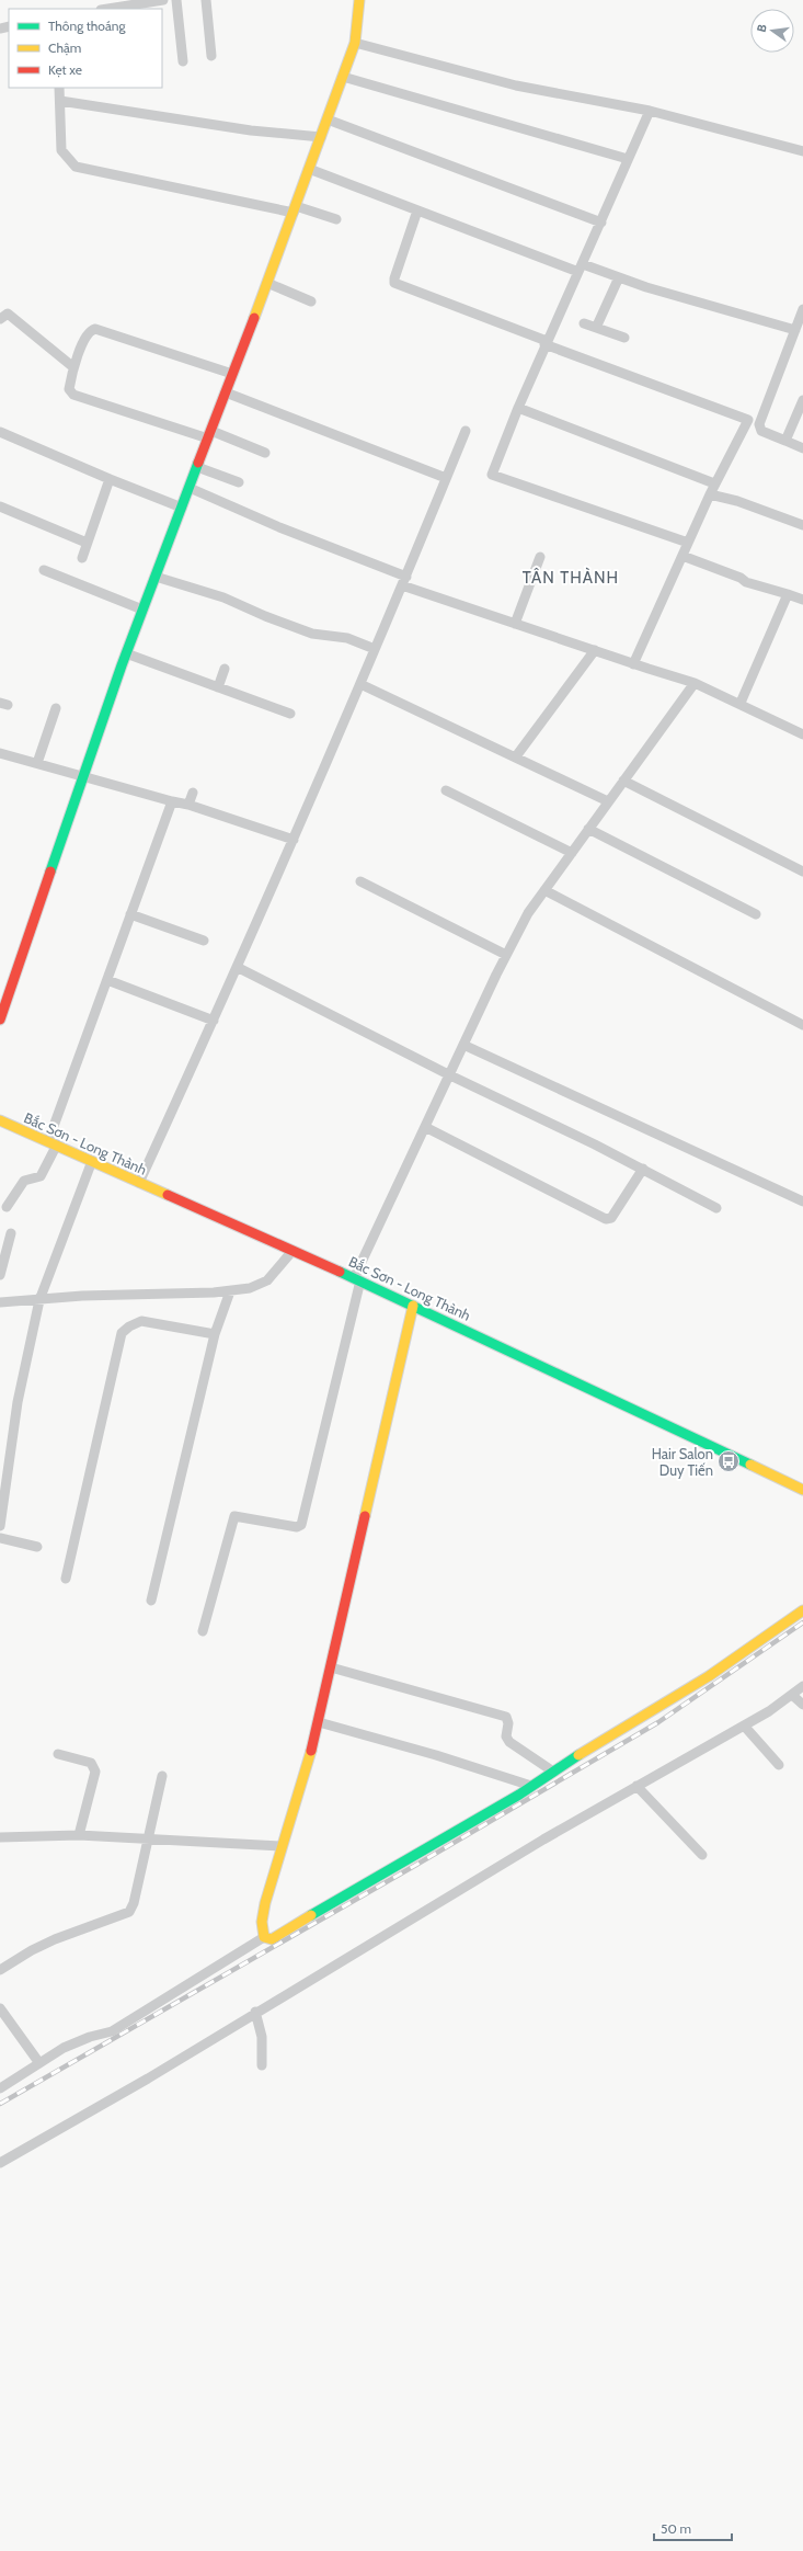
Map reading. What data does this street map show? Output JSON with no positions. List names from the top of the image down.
{
  "streets": {
    "street": ["Bắc Sơn - Long Thành"]
  },
  "districts": ["TÂN THÀNH"],
  "places": {
    "bus stop": ["Hair Salon Duy Tiến"]
  },
  "legend": ["Thông thoáng", "Chậm", "Kẹt xe"],
  "scale_bar": "50 m",
  "north": "left"
}
